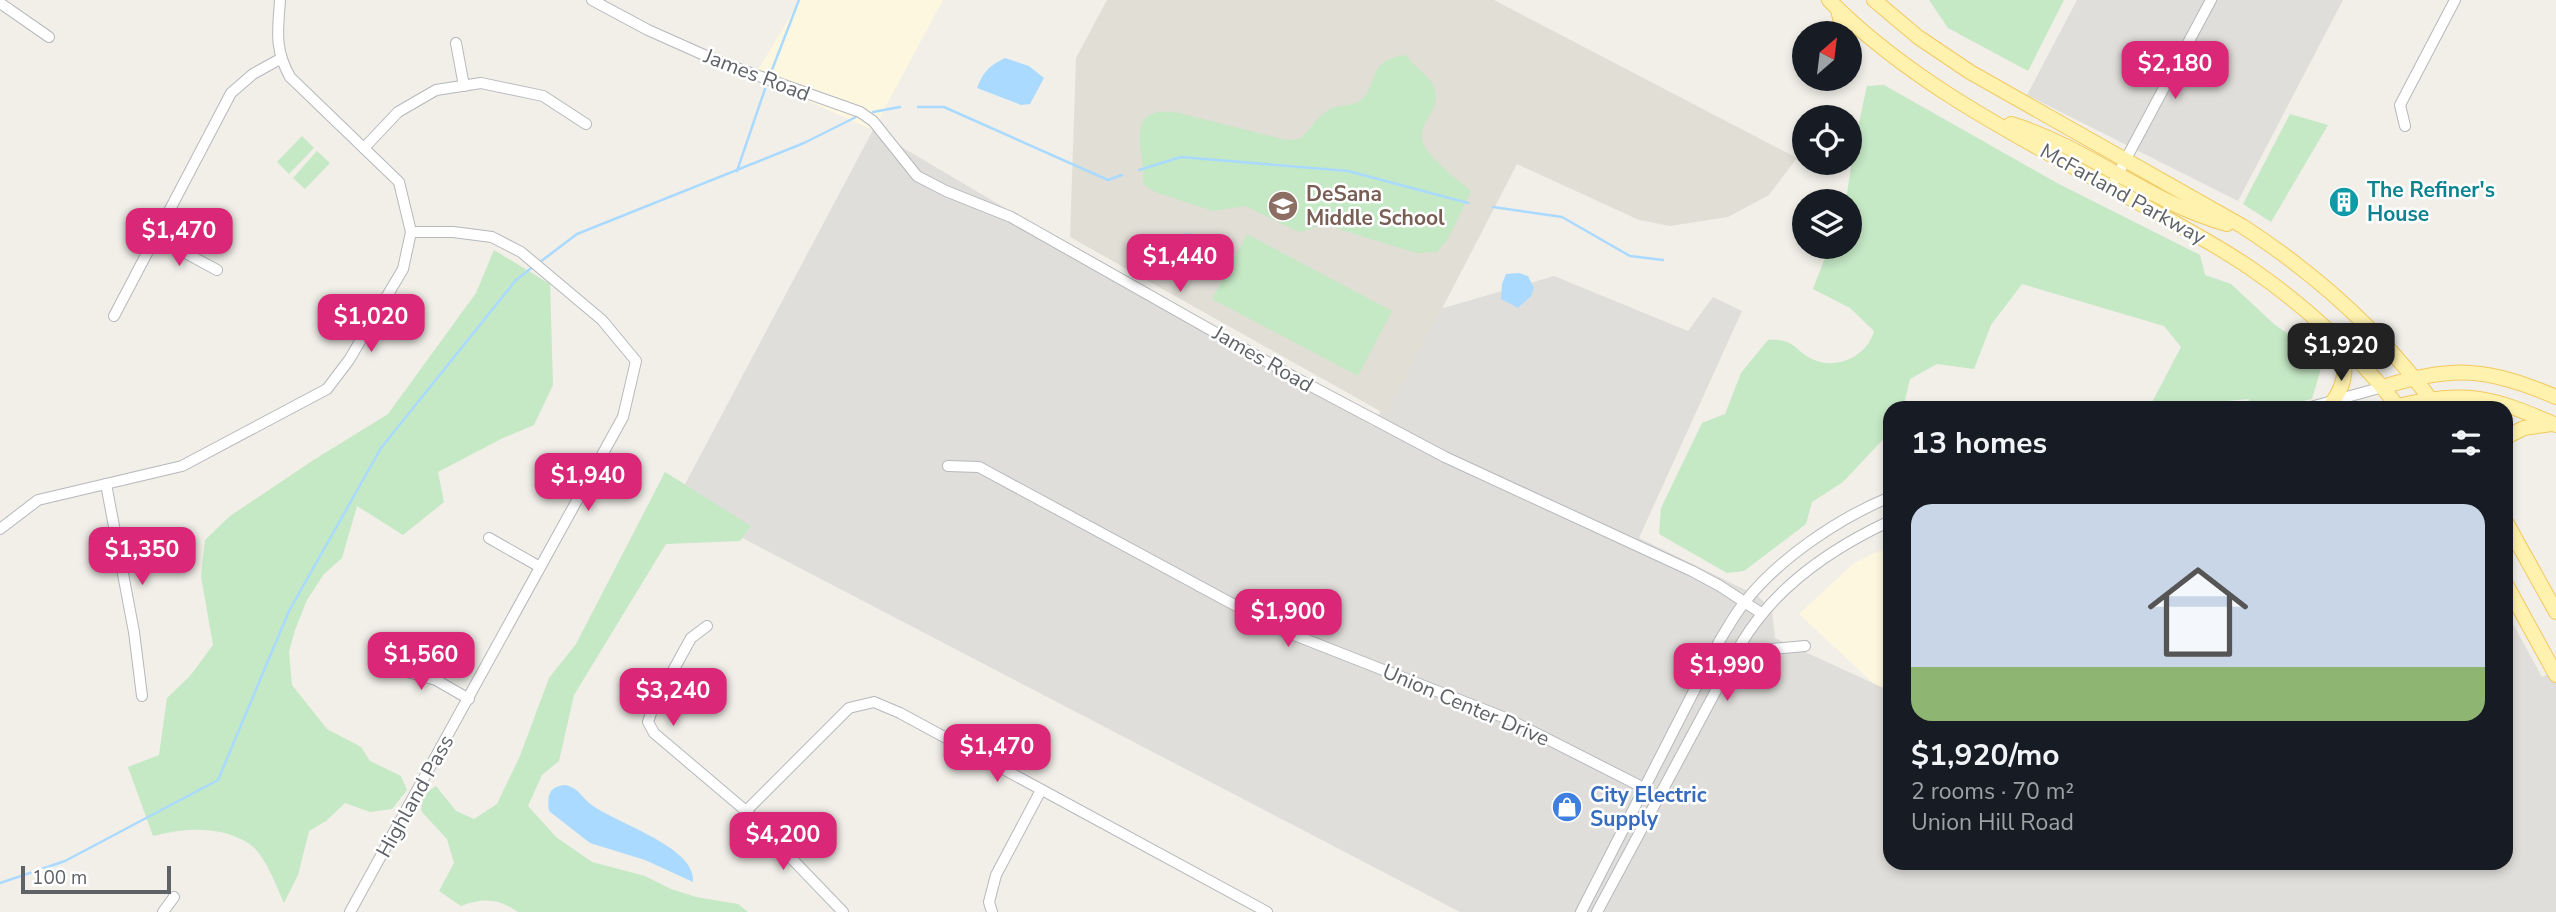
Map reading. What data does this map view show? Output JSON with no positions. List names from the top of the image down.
{
  "streets": {
    "main road": ["McFarland Parkway"],
    "street": ["James Road", "Union Center Drive", "Highland Pass"]
  },
  "places": {
    "building": ["The Refiner's House"],
    "school or university": ["DeSana Middle School"],
    "shop": ["City Electric Supply"]
  },
  "scale_bar": "100 m",
  "north": "top right",
  "page": {
    "price": [
      "$2,180",
      "$1,470",
      "$1,440",
      "$1,020",
      "$1,920",
      "$1,940",
      "$1,350",
      "$1,900",
      "$1,560",
      "$1,990",
      "$3,240",
      "$1,470",
      "$4,200"
    ],
    "heading": "13 homes",
    "list": [
      {
        "name": "$1,920/mo",
        "note": "2 rooms · 70 m² · Union Hill Road"
      }
    ],
    "scale": "100 m"
  }
}
